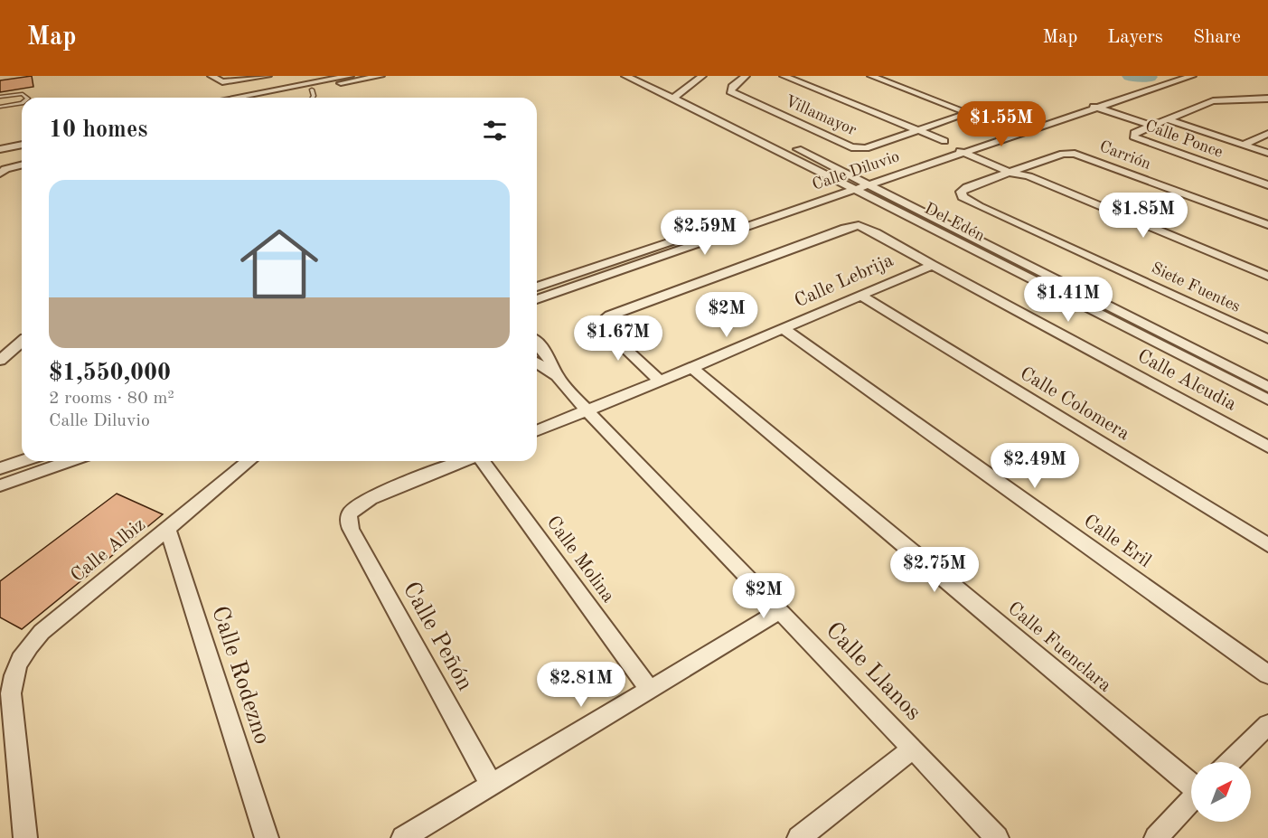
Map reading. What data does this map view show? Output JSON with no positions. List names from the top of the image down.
{
  "streets": {
    "street": [
      "Villamayor",
      "Calle Ponce",
      "Carrión",
      "Calle Diluvio",
      "Del Edén",
      "Calle Lebrija",
      "Siete Fuentes",
      "Calle Alcudia",
      "Calle Colomera",
      "Calle Eril",
      "Calle Albiz",
      "Calle Molina",
      "Calle Peñón",
      "Calle Fuenclara",
      "Calle Llanos",
      "Calle Rodezno"
    ]
  },
  "crossings": [
    ["Carrión", "Siete Fuentes"],
    ["Calle Diluvio", "Del Edén"],
    ["Calle Lebrija", "Calle Alcudia"],
    ["Calle Lebrija", "Calle Colomera"],
    ["Calle Lebrija", "Calle Eril"],
    ["Calle Lebrija", "Calle Fuenclara"],
    ["Calle Lebrija", "Calle Llanos"],
    ["Calle Albiz", "Calle Rodezno"]
  ],
  "north": "top right",
  "page": {
    "header": "Map",
    "nav": ["Map", "Layers", "Share"],
    "heading": "10 homes",
    "price": [
      "$1.55M",
      "$1.85M",
      "$2.59M",
      "$1.41M",
      "$2M",
      "$1.67M",
      "$2.49M",
      "$2.75M",
      "$2M",
      "$2.81M"
    ],
    "list": [
      {
        "name": "$1,550,000",
        "note": "2 rooms · 80 m² · Calle Diluvio"
      }
    ]
  }
}
